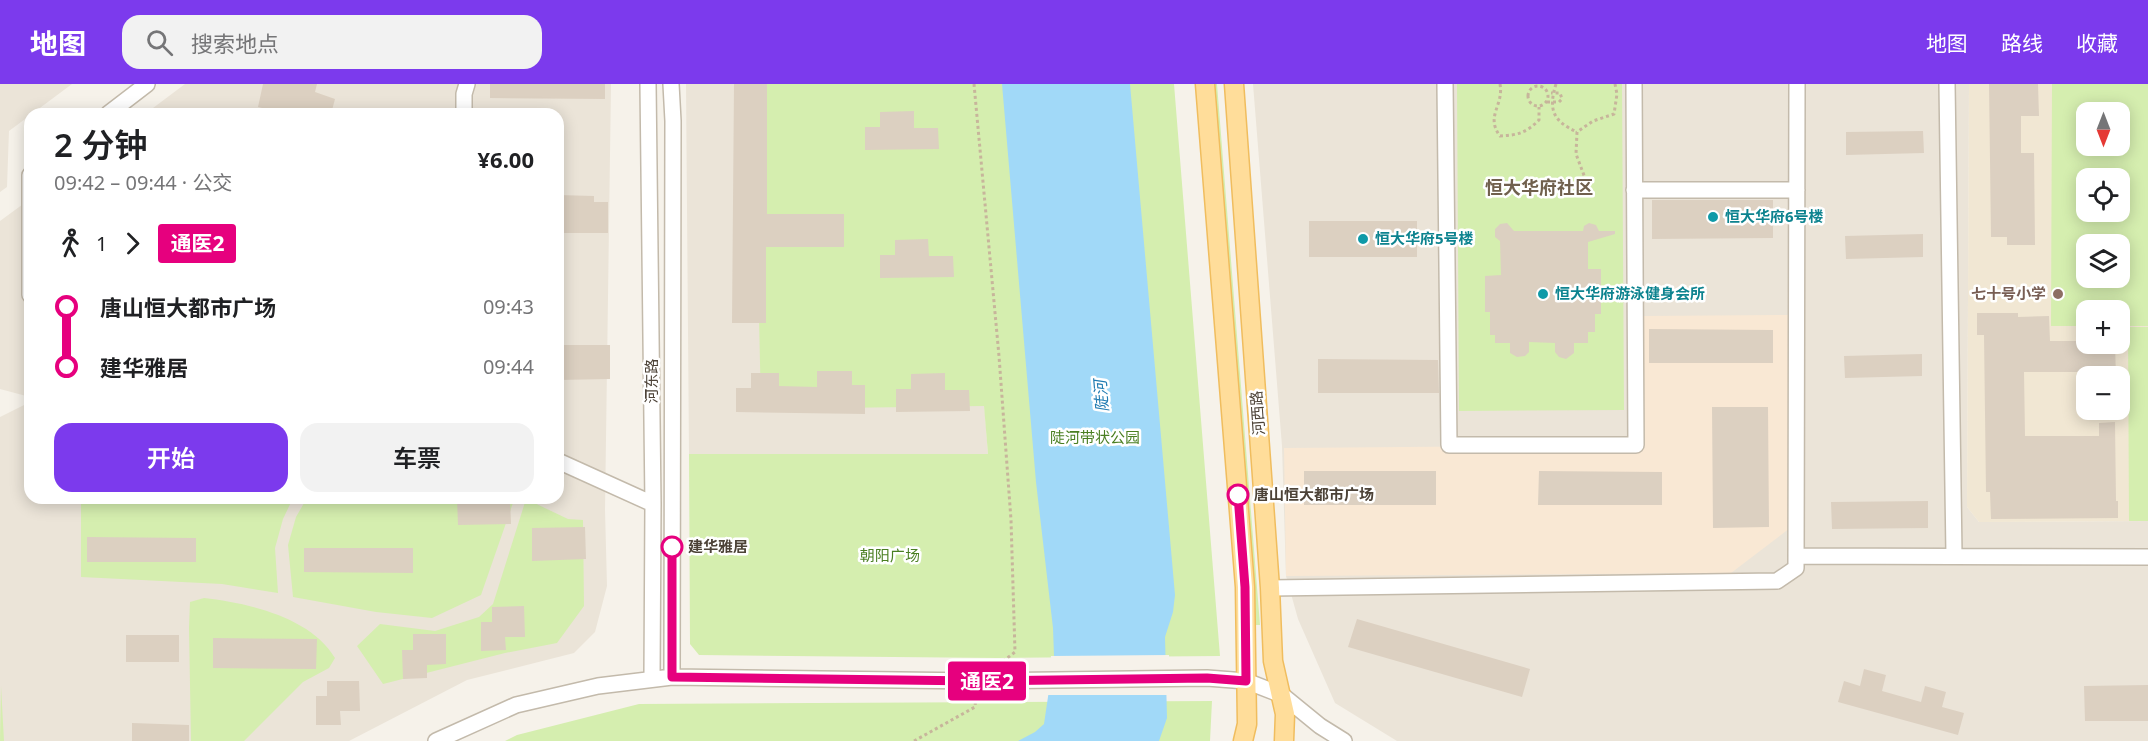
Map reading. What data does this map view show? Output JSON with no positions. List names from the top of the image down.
{
  "streets": {
    "main road": ["河西路"],
    "street": ["河东路"]
  },
  "districts": ["恒大华府社区"],
  "water": ["陡河"],
  "parks": ["陡河带状公园", "朝阳广场"],
  "places": [
    "恒大华府6号楼",
    "恒大华府5号楼",
    "恒大华府游泳健身会所",
    "七十号小学",
    "唐山恒大都市广场",
    "建华雅居"
  ],
  "lines": ["bus line 通医2"],
  "north": "bottom",
  "page": {
    "header": "地图",
    "search": "搜索地点",
    "nav": ["地图", "路线", "收藏"],
    "on_map": "通医2",
    "map_buttons": ["+", "−"],
    "heading": ["2 分钟", "09:42 – 09:44 · 公交", "¥6.00"],
    "legs": ["1", "通医2"],
    "list": [
      {
        "name": "唐山恒大都市广场",
        "value": "09:43"
      },
      {
        "name": "建华雅居",
        "value": "09:44"
      }
    ],
    "buttons": ["开始", "车票"]
  }
}
